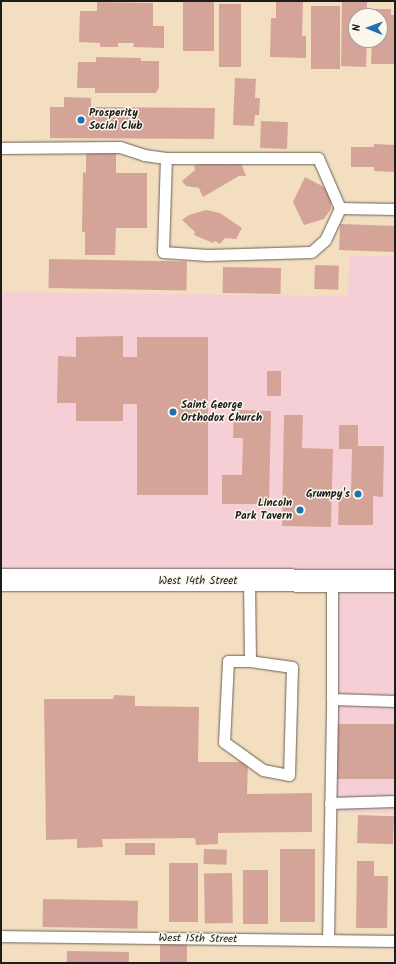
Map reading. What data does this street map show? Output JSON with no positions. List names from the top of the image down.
{
  "streets": {
    "street": ["West 14th Street"],
    "lane": ["West 15th Street"]
  },
  "places": [
    "Prosperity Social Club",
    "Saint George Orthodox Church",
    "Grumpy's",
    "Lincoln Park Tavern"
  ],
  "north": "left"
}
